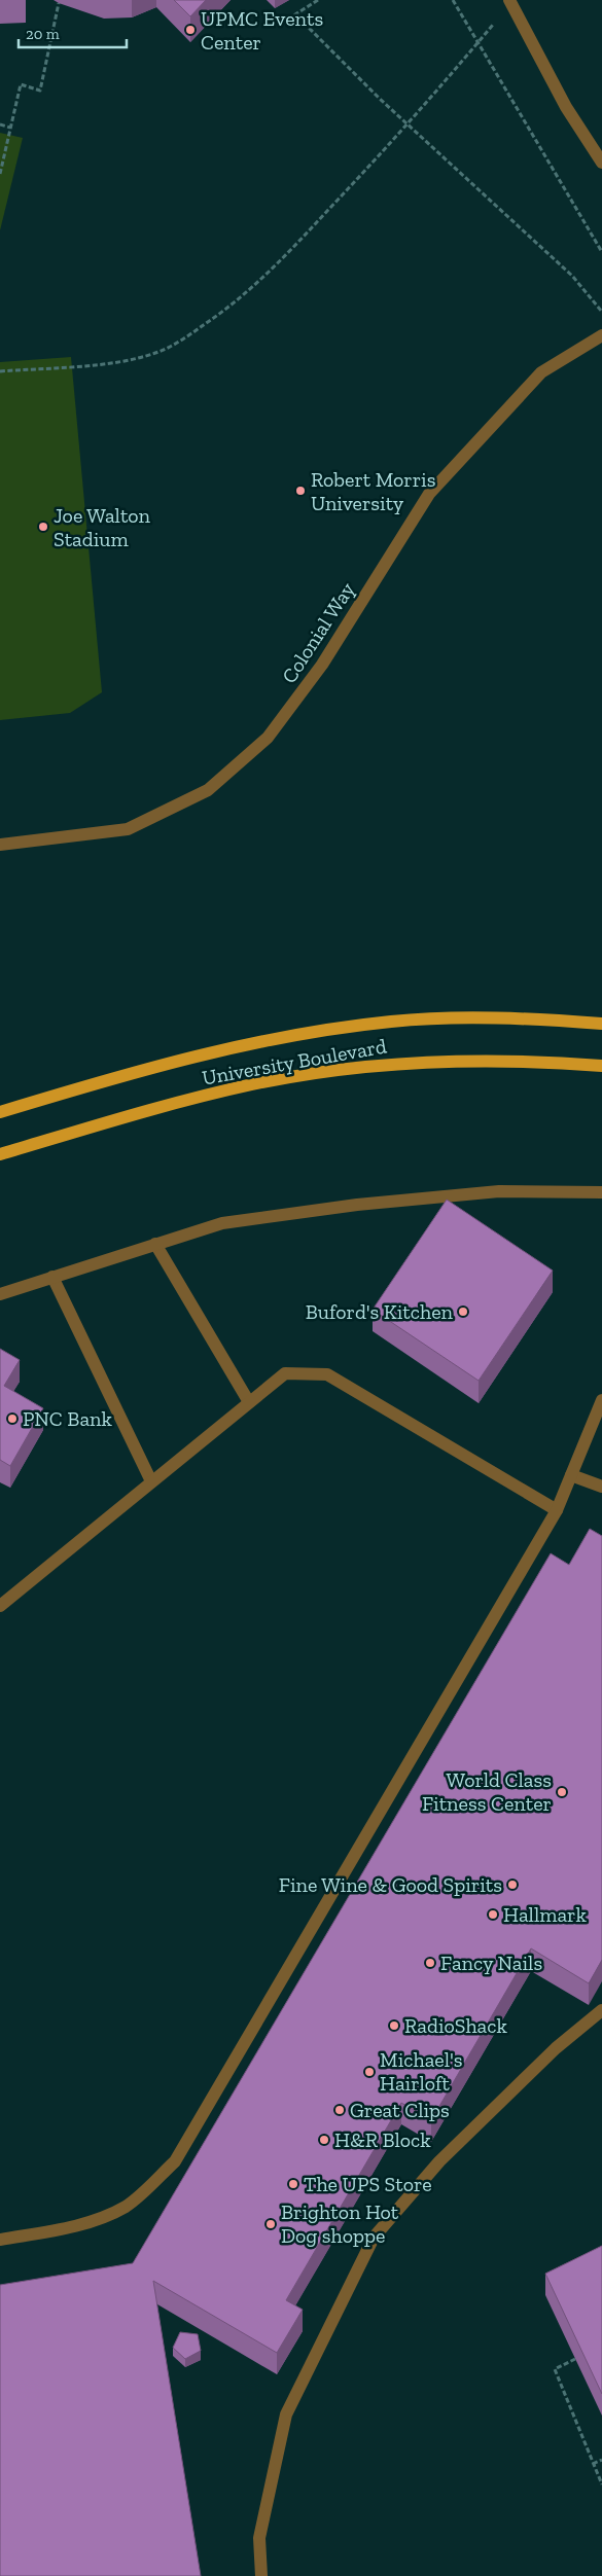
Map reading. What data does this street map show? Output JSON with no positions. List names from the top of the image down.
{
  "streets": {
    "main road": ["University Boulevard"],
    "lane": ["Colonial Way"]
  },
  "places": [
    "UPMC Events Center",
    "Robert Morris University",
    "Joe Walton Stadium",
    "Buford's Kitchen",
    "PNC Bank",
    "World Class Fitness Center",
    "Fine Wine & Good Spirits",
    "Hallmark",
    "Fancy Nails",
    "RadioShack",
    "Michael's Hairloft",
    "Great Clips",
    "H&R Block",
    "The UPS Store",
    "Brighton Hot Dog shoppe"
  ],
  "scale_bar": "20 m"
}
